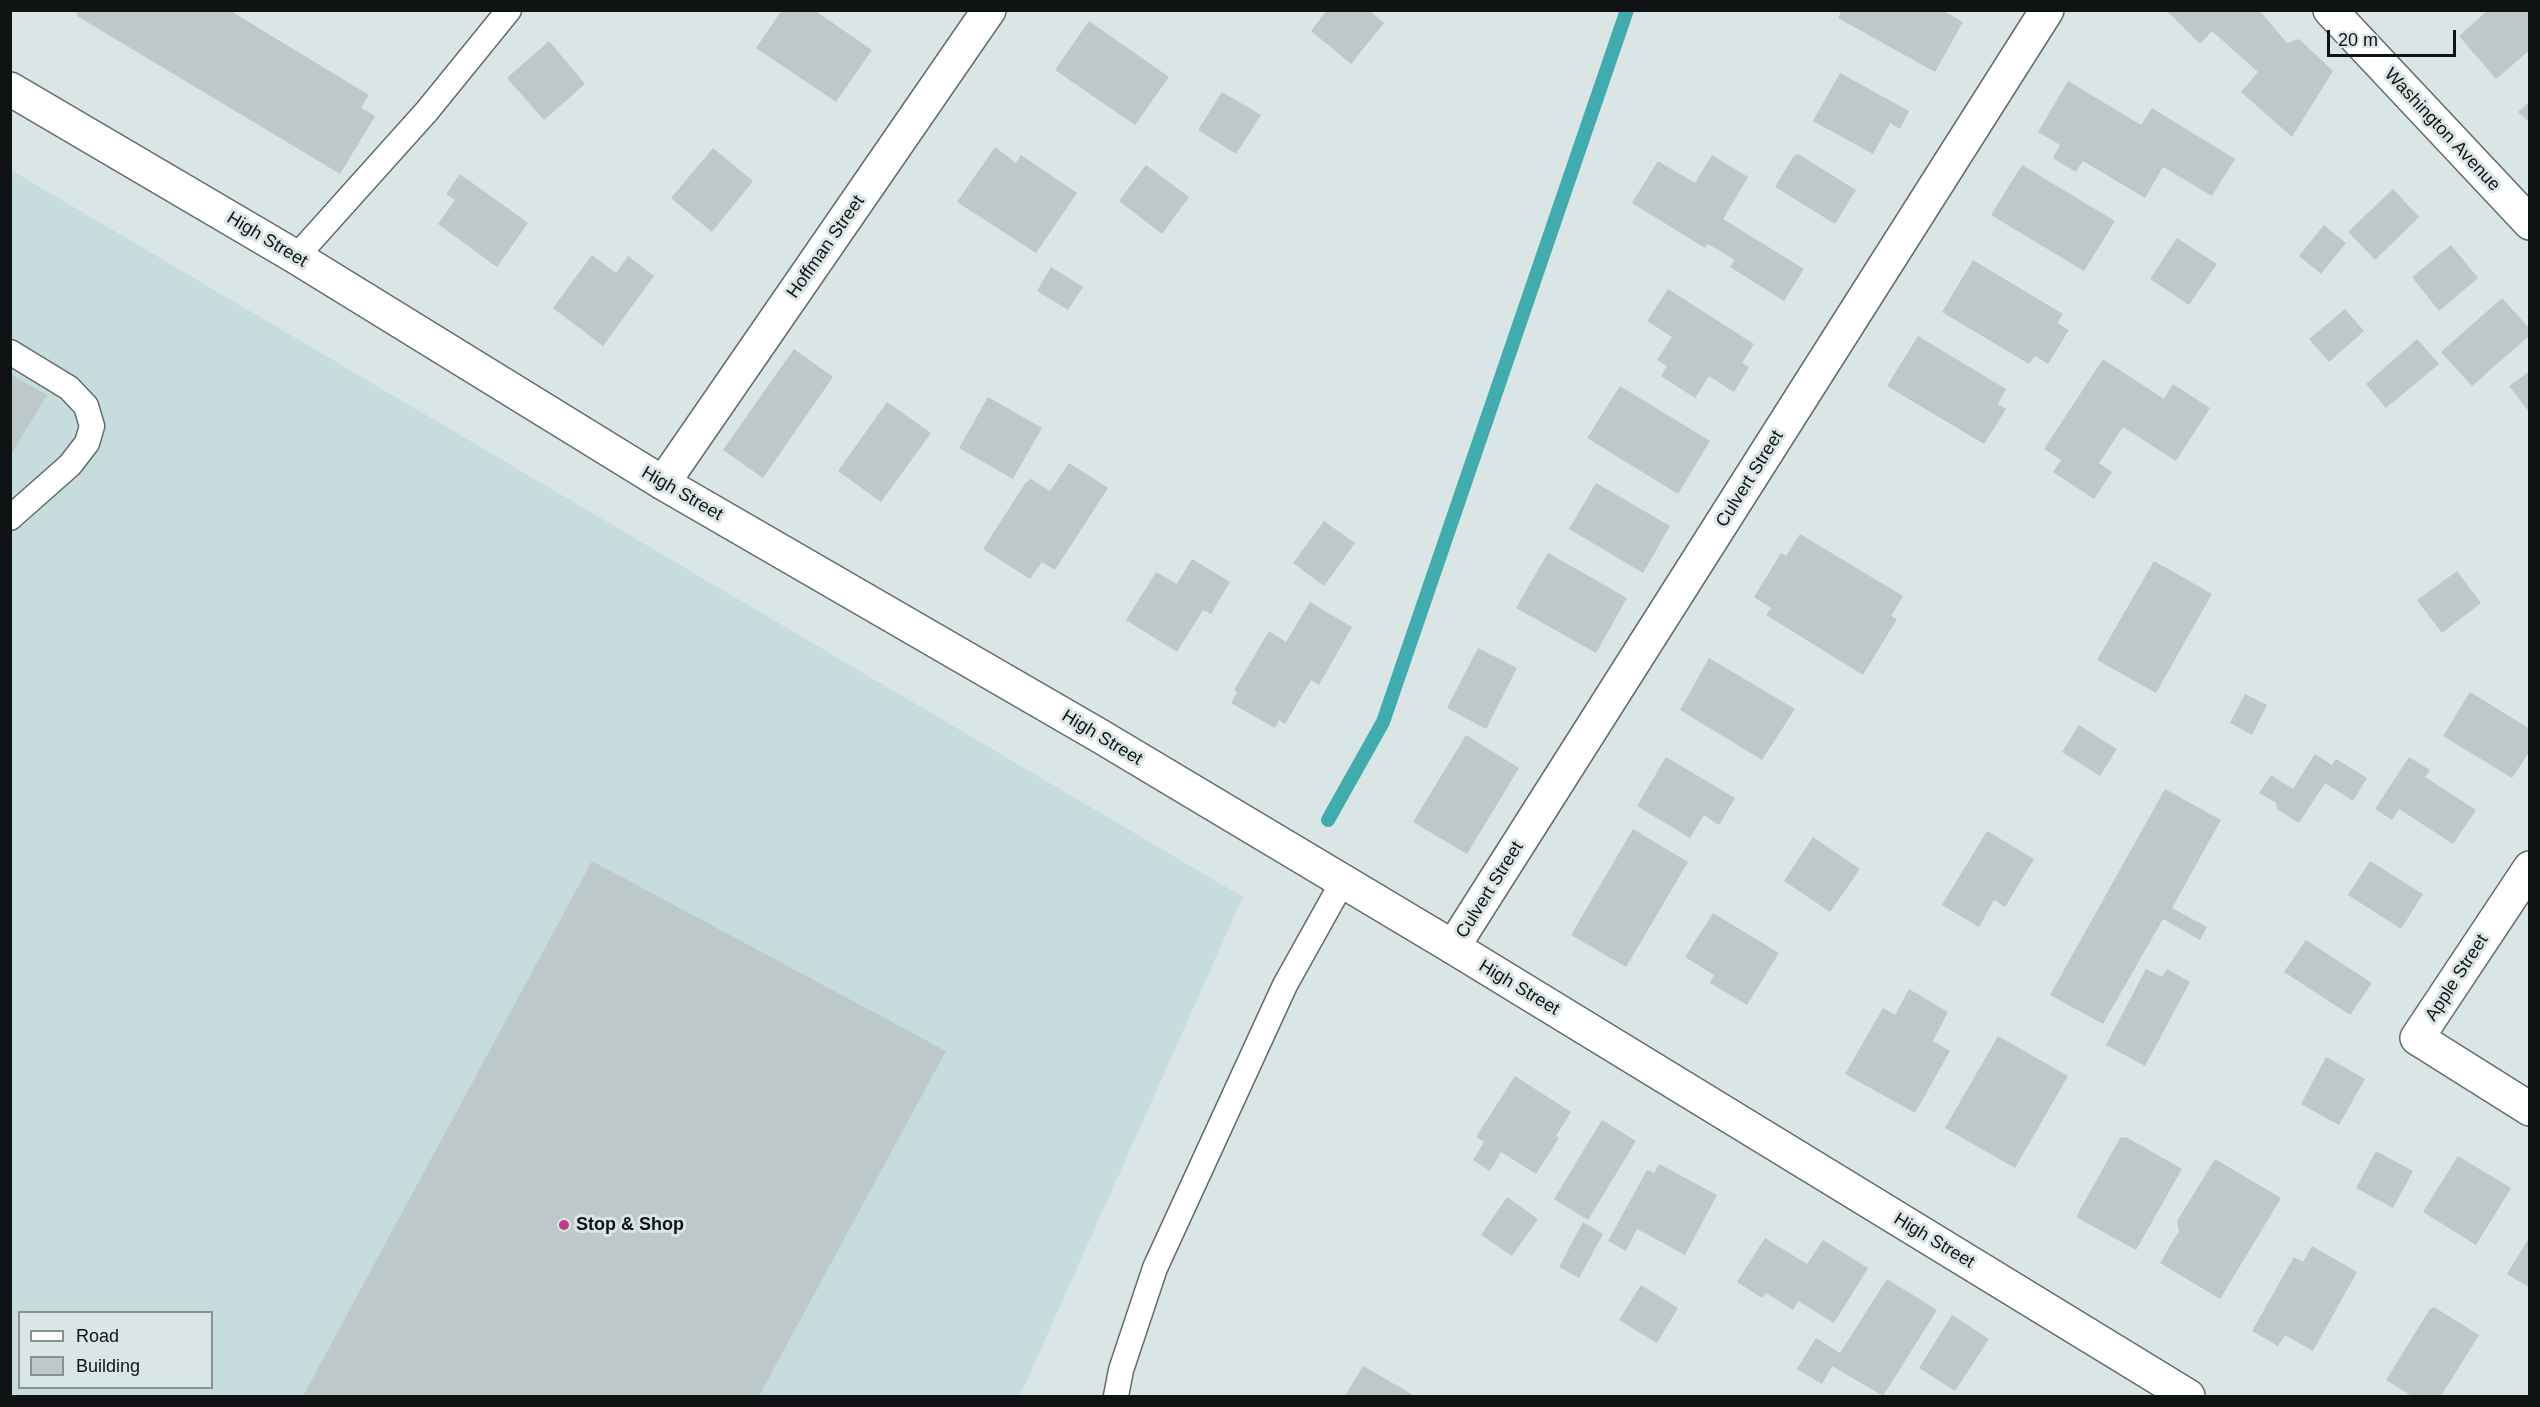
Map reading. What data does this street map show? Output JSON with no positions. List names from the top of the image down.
{
  "streets": {
    "street": [
      "Washington Avenue",
      "High Street",
      "Hoffman Street",
      "Culvert Street",
      "Apple Street"
    ]
  },
  "crossings": [
    ["High Street", "Hoffman Street"],
    ["High Street", "Culvert Street"]
  ],
  "places": ["Stop & Shop"],
  "legend": ["Road", "Building"],
  "scale_bar": "20 m"
}
